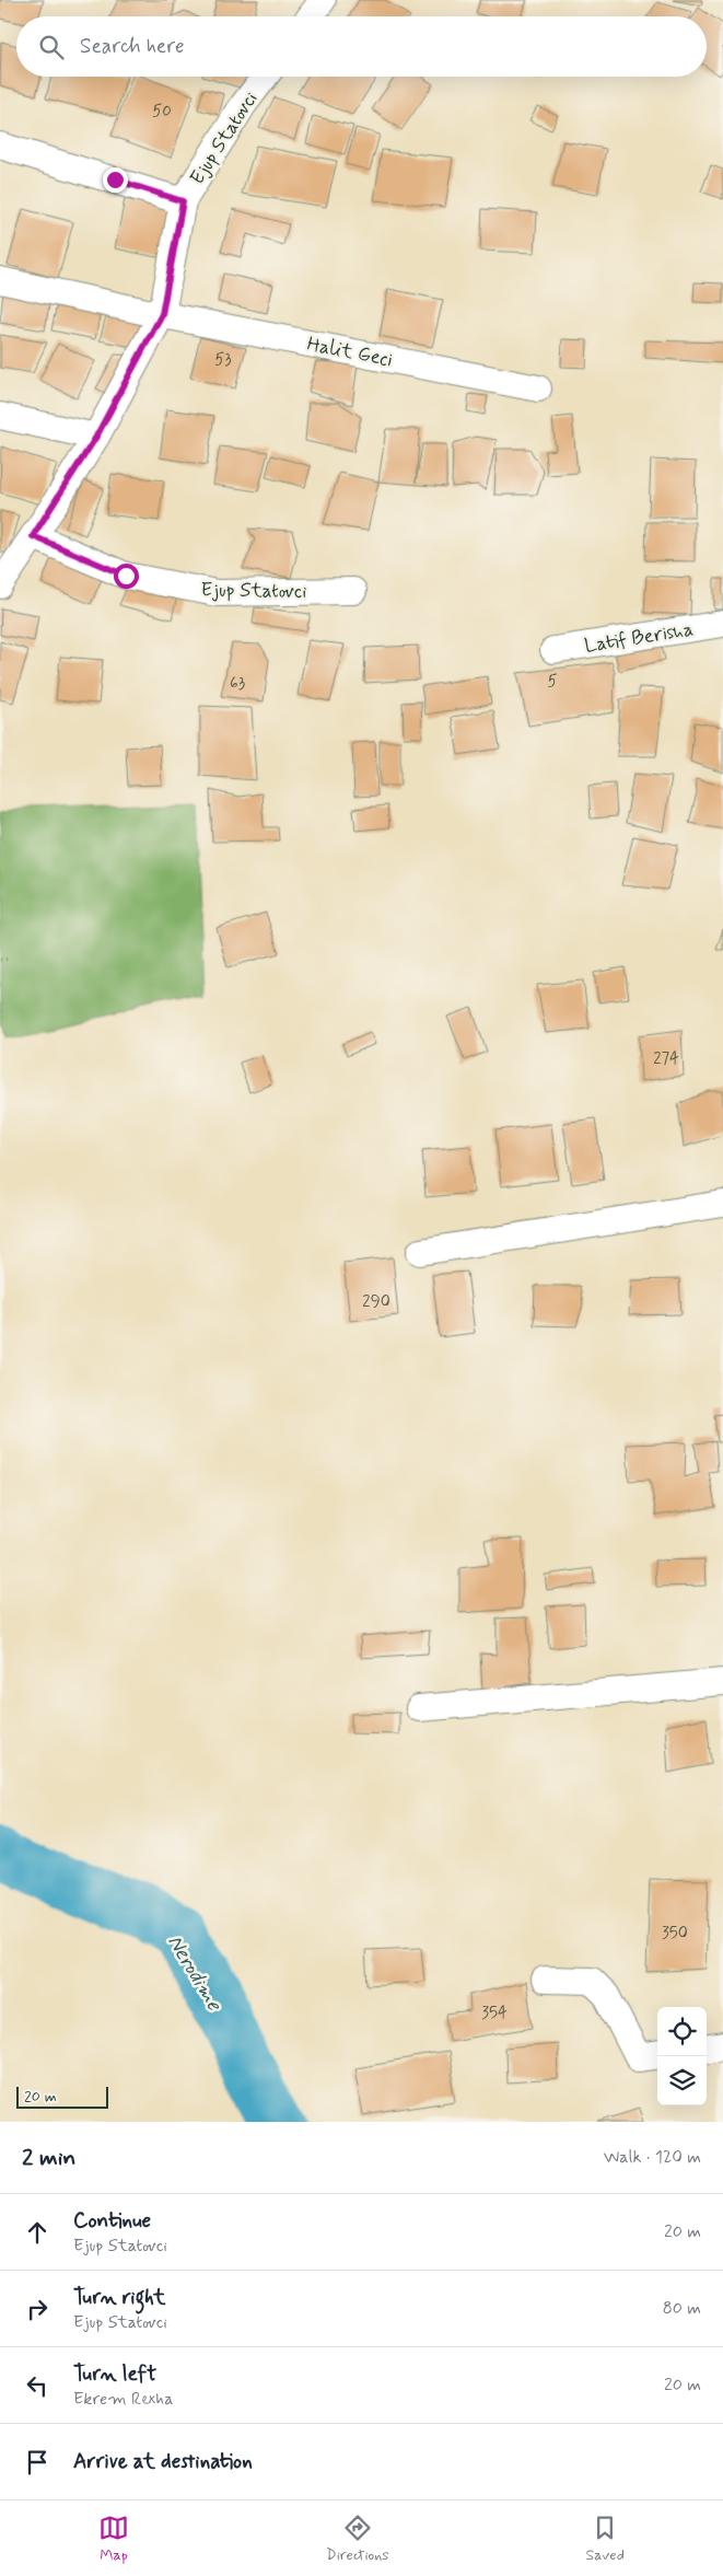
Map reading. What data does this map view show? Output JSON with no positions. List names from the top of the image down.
{
  "streets": {
    "street": ["Ejup Statovci", "Halit Geci", "Latif Berisha"]
  },
  "crossings": [
    ["Ejup Statovci", "Halit Geci"]
  ],
  "water": ["Nerodime"],
  "house_numbers": [
    "50",
    "53",
    "5",
    "63",
    "274",
    "290",
    "350",
    "354"
  ],
  "scale_bar": "20 m",
  "page": {
    "search": "Search here",
    "scale": "20 m",
    "heading": ["2 min", "Walk · 120 m"],
    "list": [
      ["Continue", "Ejup Statovci", "20 m"],
      ["Turn right", "Ejup Statovci", "80 m"],
      ["Turn left", "Ekrem Rexha", "20 m"],
      "Arrive at destination"
    ],
    "nav": ["Map", "Directions", "Saved"]
  }
}
